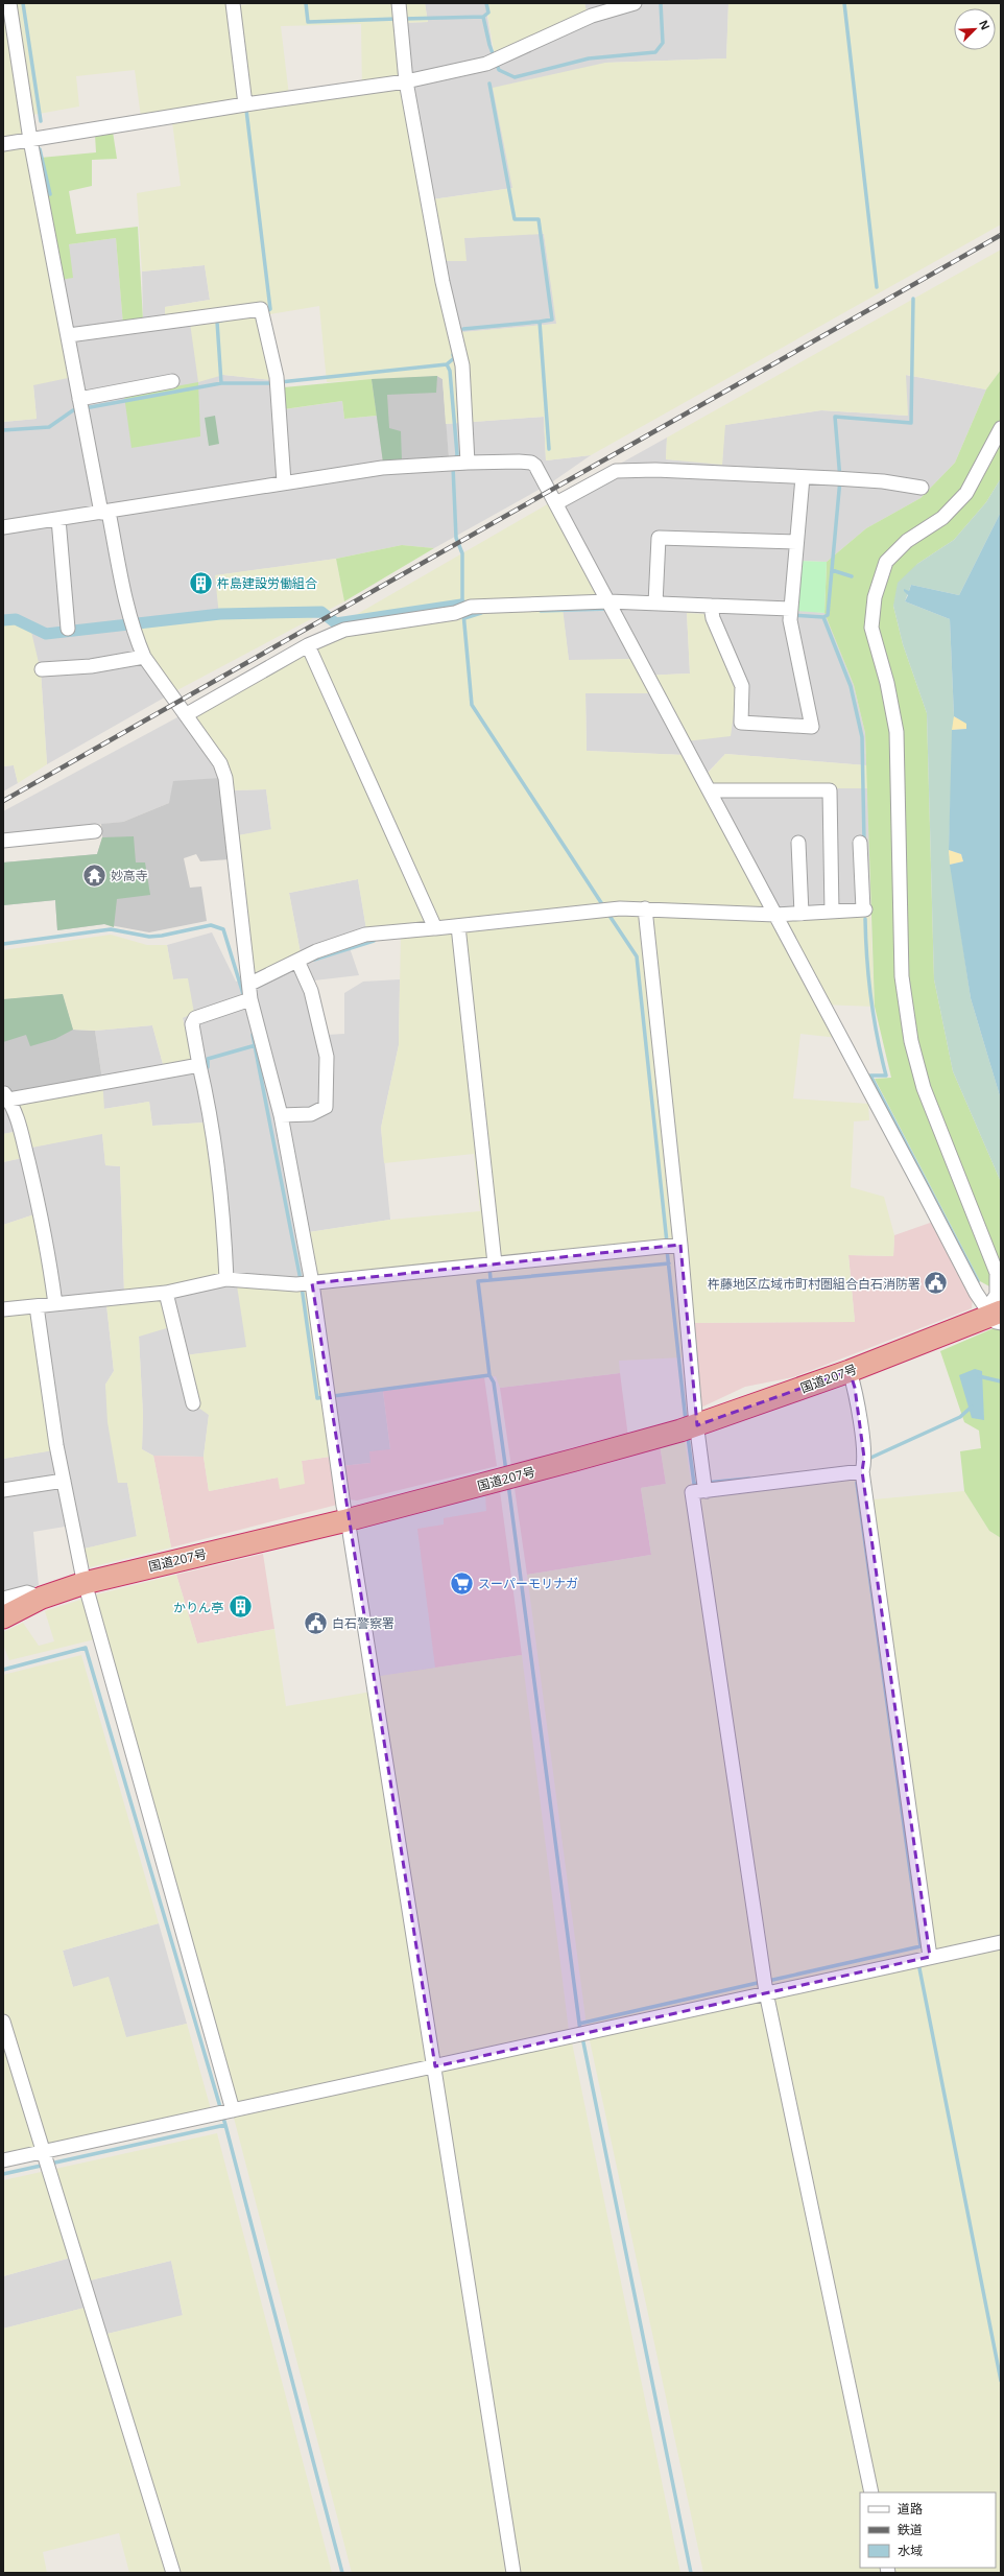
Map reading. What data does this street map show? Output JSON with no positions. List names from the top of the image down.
{
  "streets": {
    "highway": ["国道207号"]
  },
  "places": {
    "building": ["杵島建設労働組合", "かりん亭"],
    "temple": ["妙高寺"],
    "public building": ["杵藤地区広域市町村圏組合白石消防署", "白石警察署"],
    "supermarket": ["スーパーモリナガ"]
  },
  "legend": ["道路", "鉄道", "水域"],
  "north": "top right"
}
